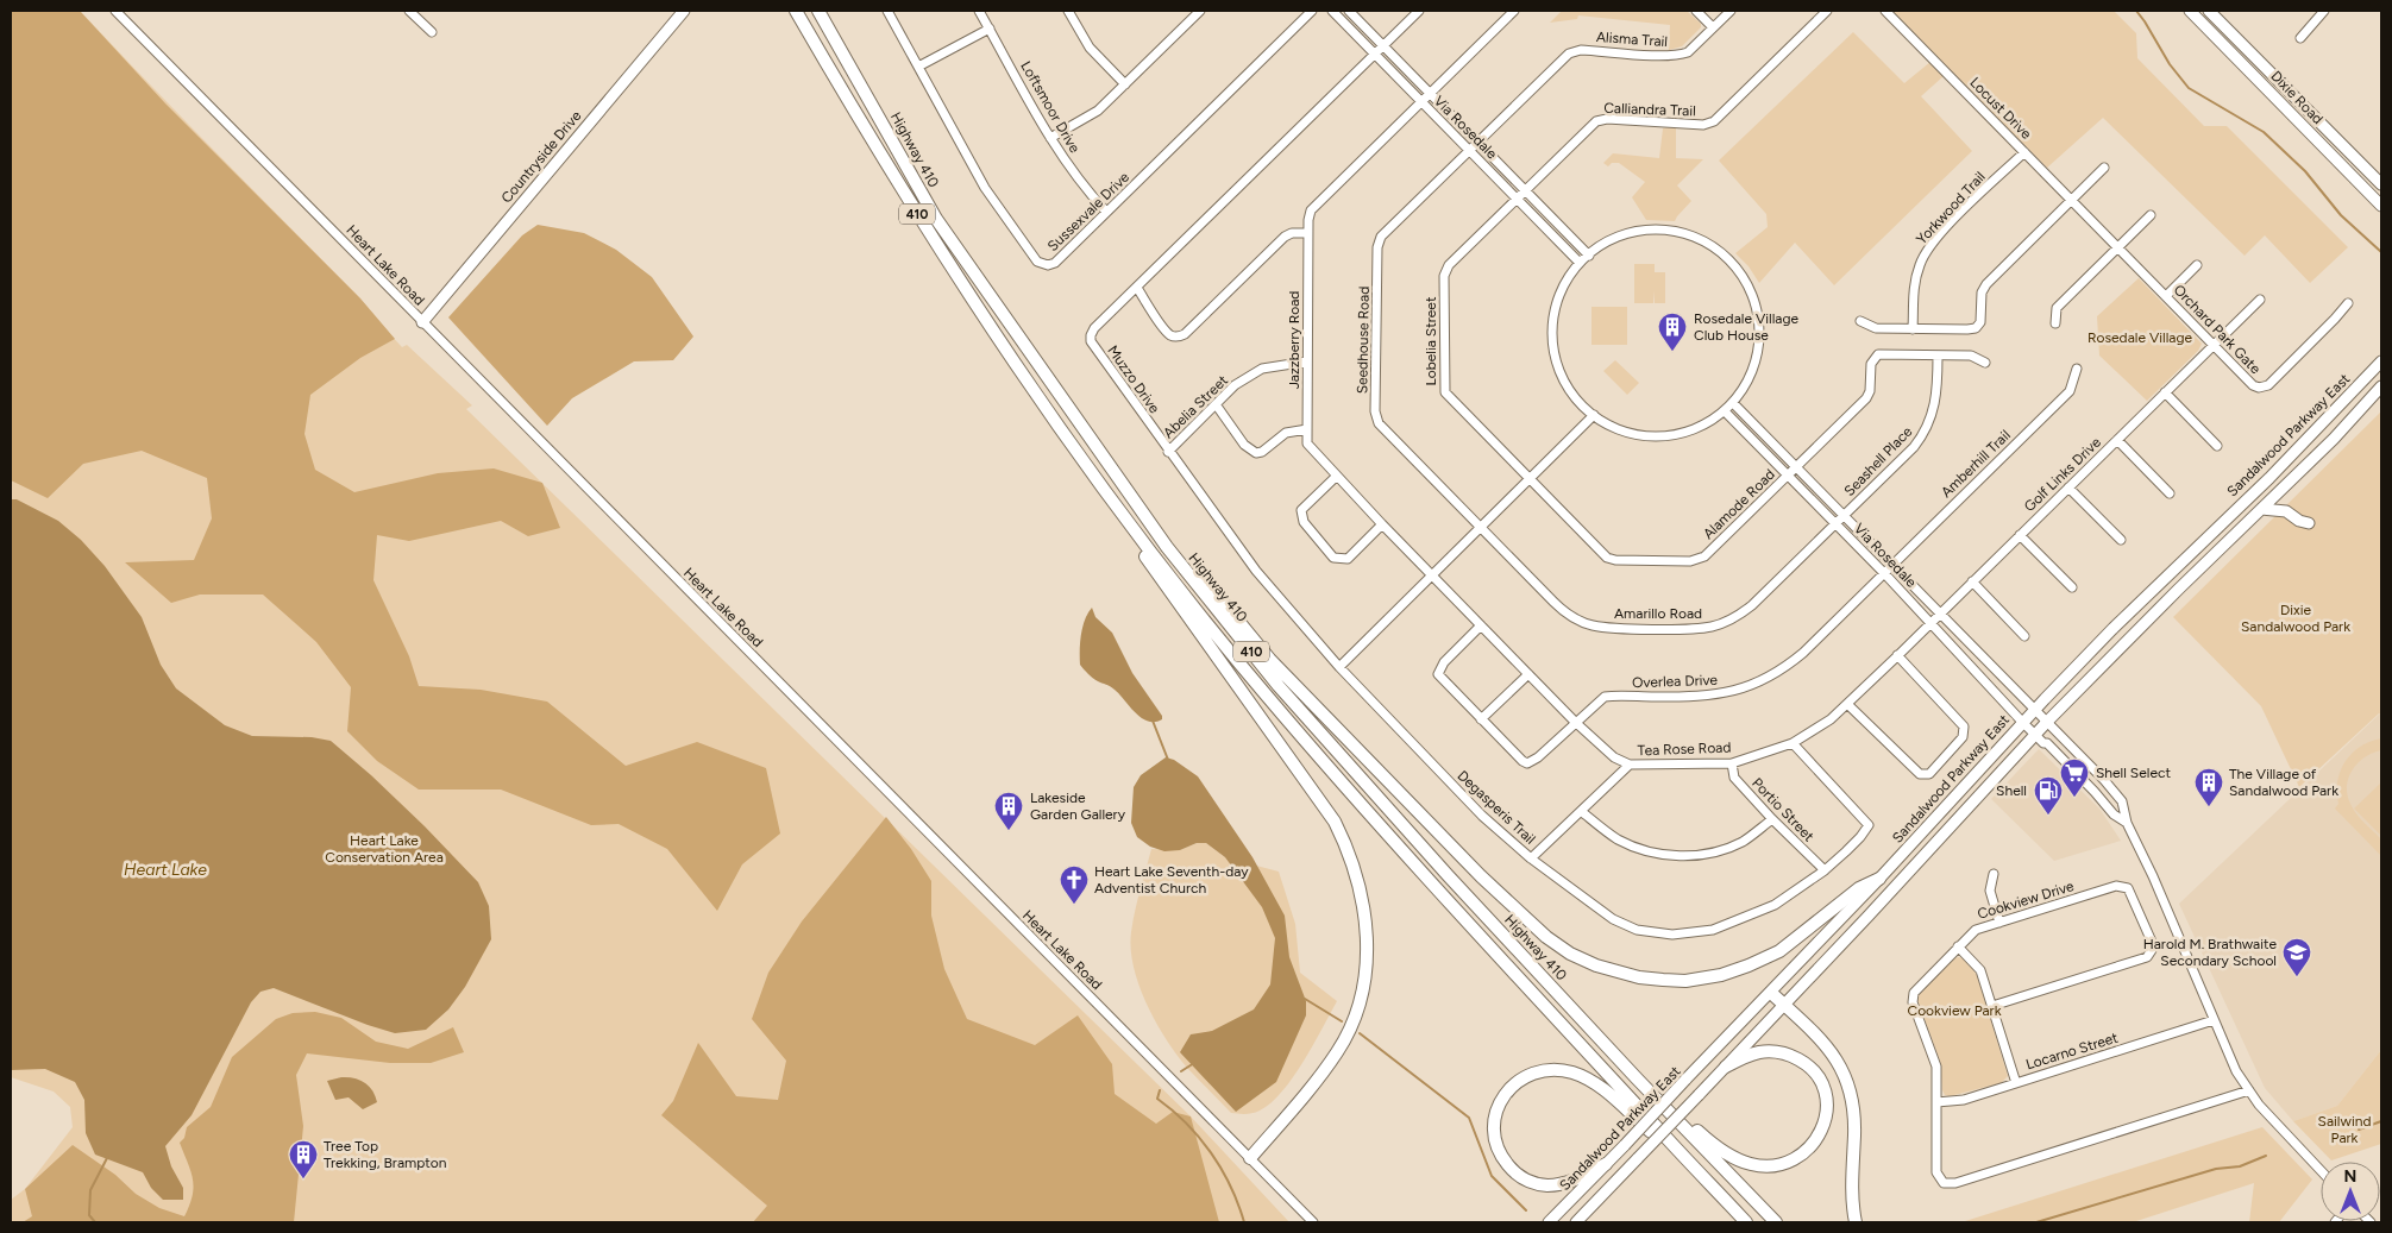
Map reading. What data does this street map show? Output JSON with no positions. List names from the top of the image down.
{
  "streets": {
    "highway": ["Highway 410", "410"],
    "main road": ["Dixie Road", "Countryside Drive", "Sandalwood Parkway East"],
    "street": [
      "Alisma Trail",
      "Loftsmoor Drive",
      "Locust Drive",
      "Calliandra Trail",
      "Via Rosedale",
      "Yorkwood Trail",
      "Sussexvale Drive",
      "Heart Lake Road",
      "Orchard Park Gate",
      "Jazzberry Road",
      "Seedhouse Road",
      "Lobelia Street",
      "Muzzo Drive",
      "Abelia Street",
      "Seashell Place",
      "Amberhill Trail",
      "Golf Links Drive",
      "Alamode Road",
      "Amarillo Road",
      "Overlea Drive",
      "Tea Rose Road",
      "Degasperis Trail",
      "Portio Street",
      "Cookview Drive",
      "Locarno Street"
    ]
  },
  "crossings": [
    ["Alisma Trail", "Via Rosedale"],
    ["Alisma Trail", "Seedhouse Road"],
    ["Loftsmoor Drive", "Sussexvale Drive"],
    ["Locust Drive", "Yorkwood Trail"],
    ["Locust Drive", "Orchard Park Gate"],
    ["Calliandra Trail", "Via Rosedale"],
    ["Calliandra Trail", "Lobelia Street"],
    ["Via Rosedale", "Jazzberry Road"],
    ["Via Rosedale", "Seedhouse Road"],
    ["Via Rosedale", "Lobelia Street"],
    ["Via Rosedale", "Muzzo Drive"],
    ["Via Rosedale", "Sandalwood Parkway East"],
    ["Via Rosedale", "Seashell Place"],
    ["Via Rosedale", "Amberhill Trail"],
    ["Via Rosedale", "Golf Links Drive"],
    ["Via Rosedale", "Alamode Road"],
    ["Via Rosedale", "Amarillo Road"],
    ["Via Rosedale", "Overlea Drive"],
    ["Via Rosedale", "Tea Rose Road"],
    ["Via Rosedale", "Cookview Drive"],
    ["Via Rosedale", "Locarno Street"],
    ["Countryside Drive", "Heart Lake Road"],
    ["Orchard Park Gate", "Golf Links Drive"],
    ["Jazzberry Road", "Abelia Street"],
    ["Jazzberry Road", "Tea Rose Road"],
    ["Seedhouse Road", "Amarillo Road"],
    ["Lobelia Street", "Alamode Road"],
    ["Muzzo Drive", "Abelia Street"],
    ["Muzzo Drive", "Degasperis Trail"],
    ["Seashell Place", "Alamode Road"],
    ["Seashell Place", "Amarillo Road"],
    ["Amberhill Trail", "Overlea Drive"],
    ["Golf Links Drive", "Tea Rose Road"],
    ["Overlea Drive", "Tea Rose Road"],
    ["Tea Rose Road", "Degasperis Trail"],
    ["Tea Rose Road", "Portio Street"],
    ["Degasperis Trail", "Portio Street"],
    ["Cookview Drive", "Locarno Street"]
  ],
  "water": ["Heart Lake"],
  "parks": [
    "Rosedale Village",
    "Dixie Sandalwood Park",
    "Heart Lake Conservation Area",
    "Cookview Park",
    "Sailwind Park"
  ],
  "places": {
    "building": [
      "Rosedale Village Club House",
      "The Village of Sandalwood Park",
      "Lakeside Garden Gallery",
      "Tree Top Trekking, Brampton"
    ],
    "supermarket": ["Shell Select"],
    "fuel station": ["Shell"],
    "church": ["Heart Lake Seventh-day Adventist Church"],
    "school or university": ["Harold M. Brathwaite Secondary School"]
  },
  "north": "top"
}
